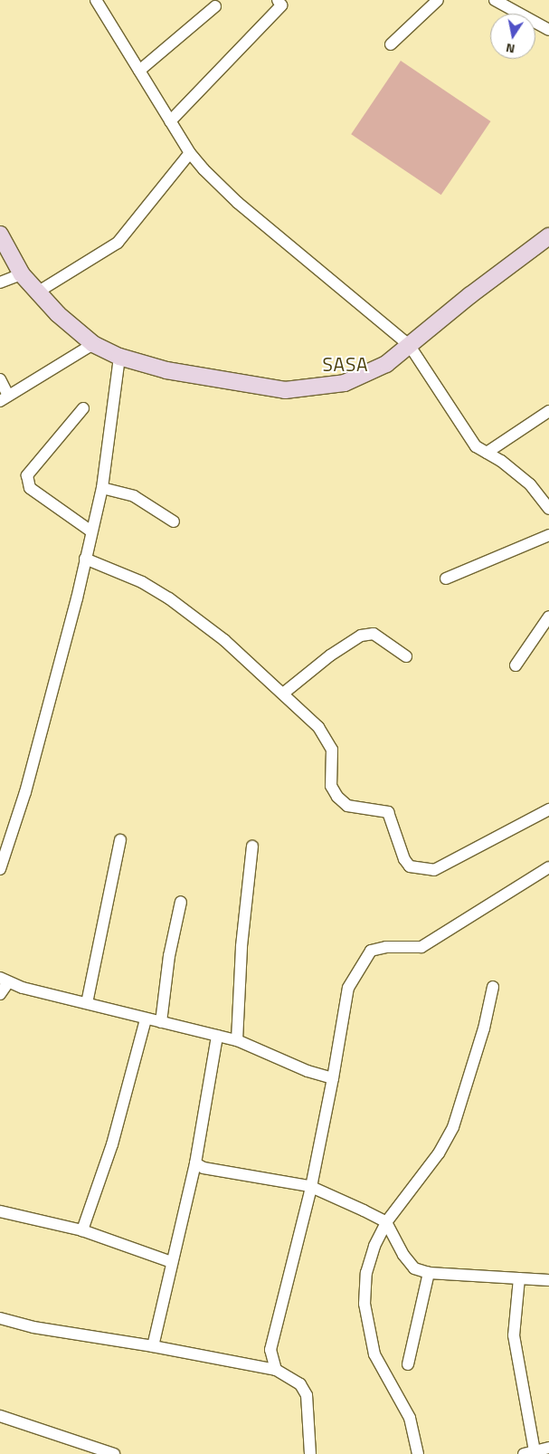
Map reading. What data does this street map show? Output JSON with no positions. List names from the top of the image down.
{
  "districts": ["SASA"],
  "north": "bottom"
}
